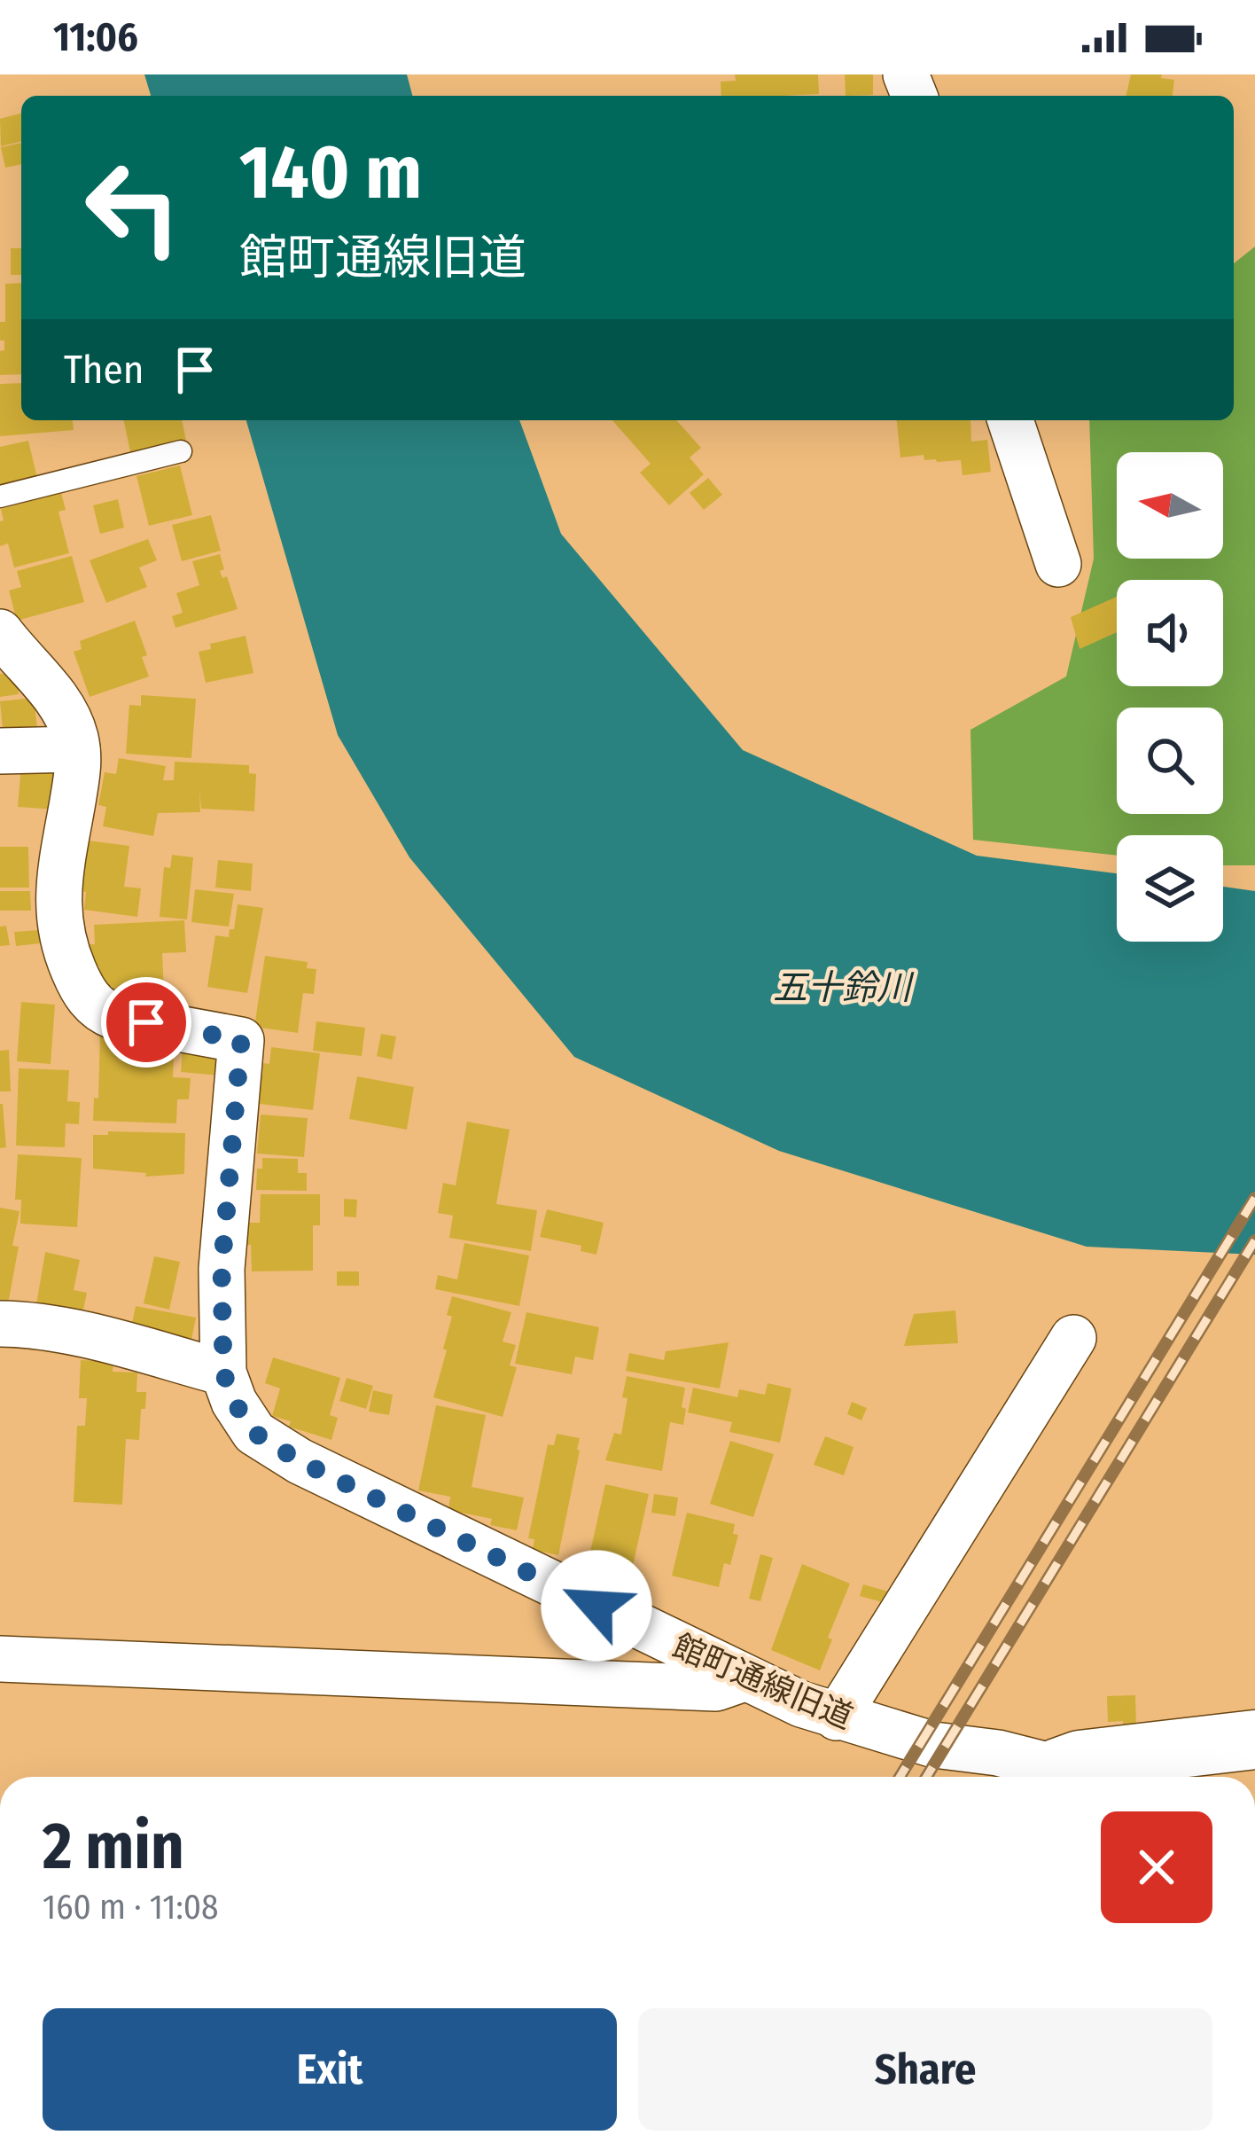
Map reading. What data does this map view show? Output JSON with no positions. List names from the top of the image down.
{
  "streets": {
    "street": ["館町通線旧道"]
  },
  "water": ["五十鈴川"],
  "north": "left",
  "page": {
    "status": "11:06",
    "turn": ["140 m", "館町通線旧道"],
    "then": "Then",
    "heading": ["2 min", "160 m · 11:08"],
    "buttons": ["Exit", "Share"]
  }
}
